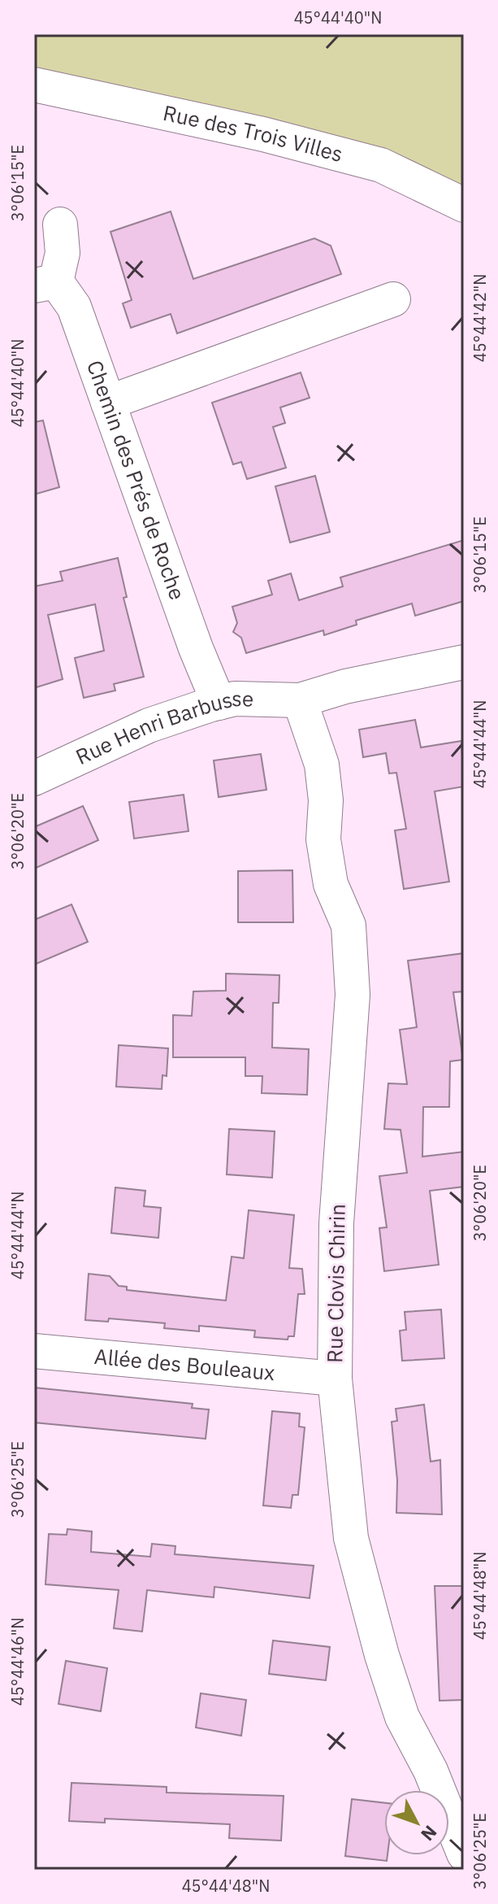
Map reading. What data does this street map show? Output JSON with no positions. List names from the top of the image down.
{
  "streets": {
    "street": [
      "Rue des Trois Villes",
      "Chemin des Prés de Roche",
      "Rue Henri Barbusse",
      "Rue Clovis Chirin",
      "Allée des Bouleaux"
    ]
  },
  "crossings": [
    ["Chemin des Prés de Roche", "Rue Henri Barbusse"],
    ["Rue Henri Barbusse", "Rue Clovis Chirin"],
    ["Rue Clovis Chirin", "Allée des Bouleaux"]
  ],
  "north": "bottom right",
  "coordinates": [
    "45°44'40\"N",
    "3°06'15\"E",
    "45°44'42\"N",
    "45°44'44\"N",
    "3°06'20\"E",
    "3°06'25\"E",
    "45°44'48\"N",
    "45°44'46\"N"
  ]
}
